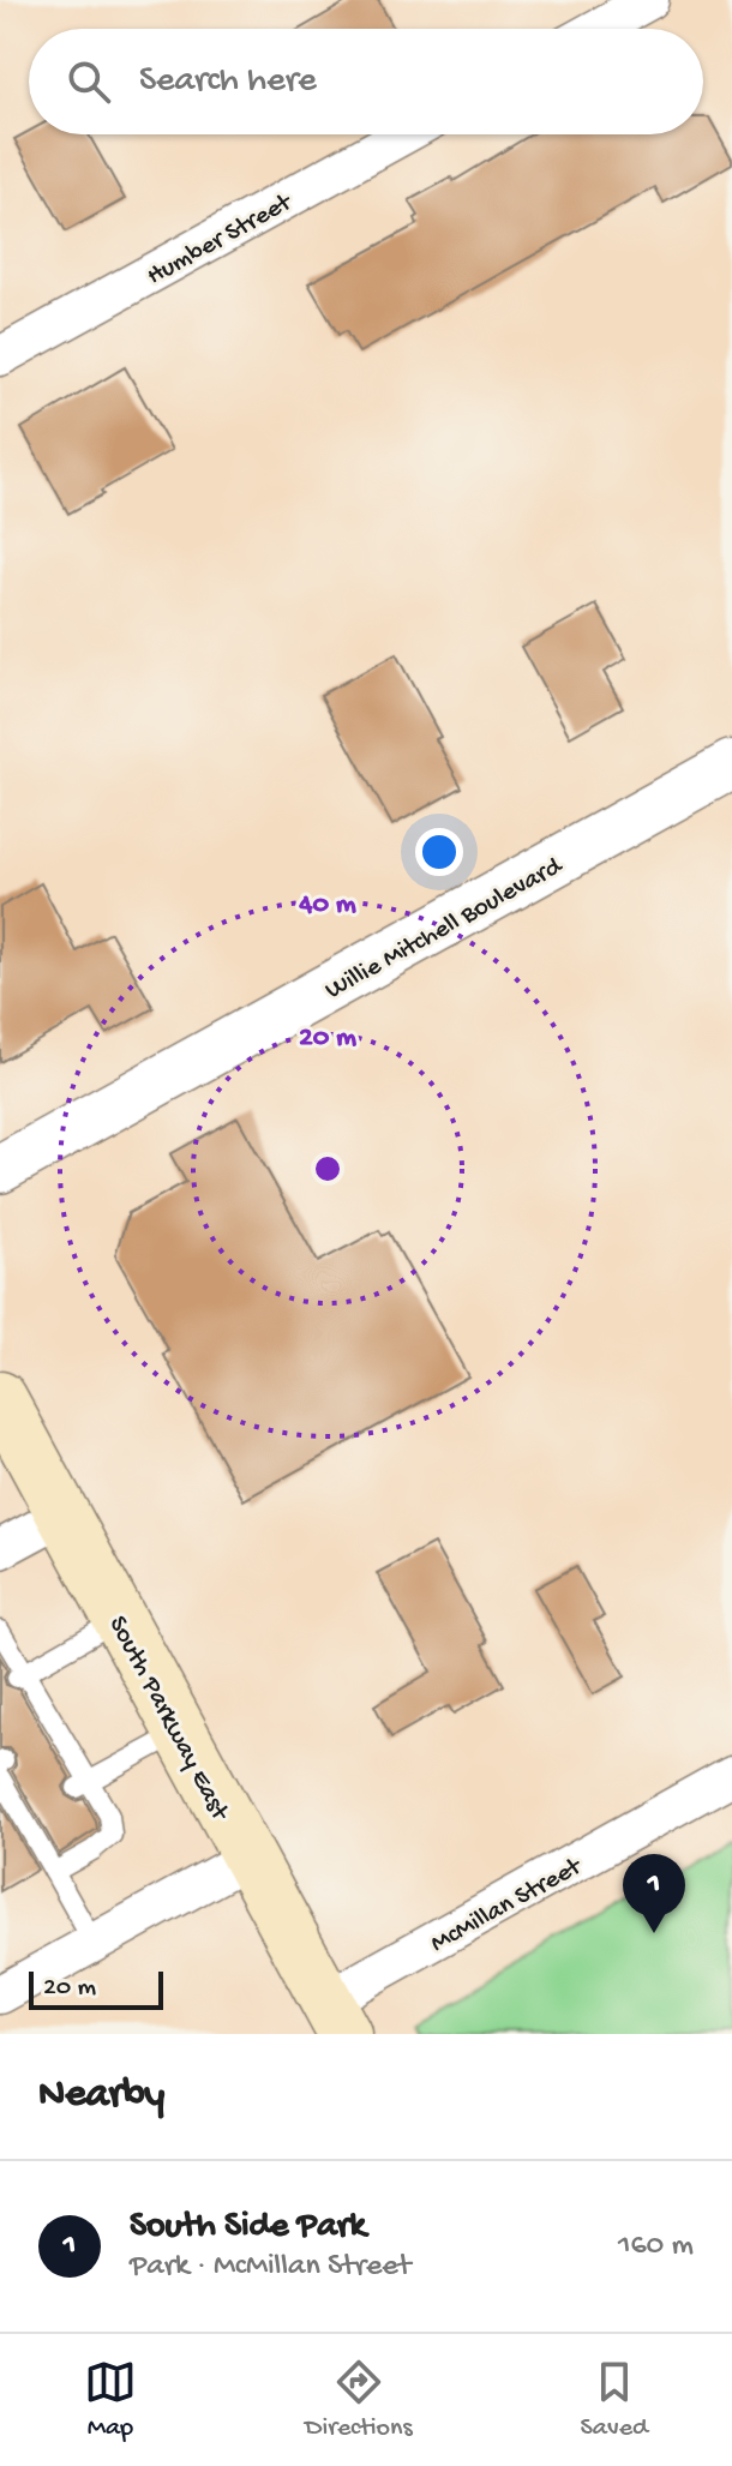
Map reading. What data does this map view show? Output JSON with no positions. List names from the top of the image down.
{
  "streets": {
    "main road": ["South Parkway East"],
    "street": ["Humber Street", "Willie Mitchell Boulevard", "McMillan Street"]
  },
  "crossings": [
    ["South Parkway East", "McMillan Street"]
  ],
  "scale_bar": "20 m",
  "page": {
    "search": "Search here",
    "pins": "1",
    "scale": "20 m",
    "heading": "Nearby",
    "list": [
      {
        "mark": "1",
        "name": "South Side Park",
        "note": "Park · McMillan Street",
        "value": "160 m"
      }
    ],
    "nav": ["Map", "Directions", "Saved"]
  },
  "rings": ["40 m", "20 m"]
}
